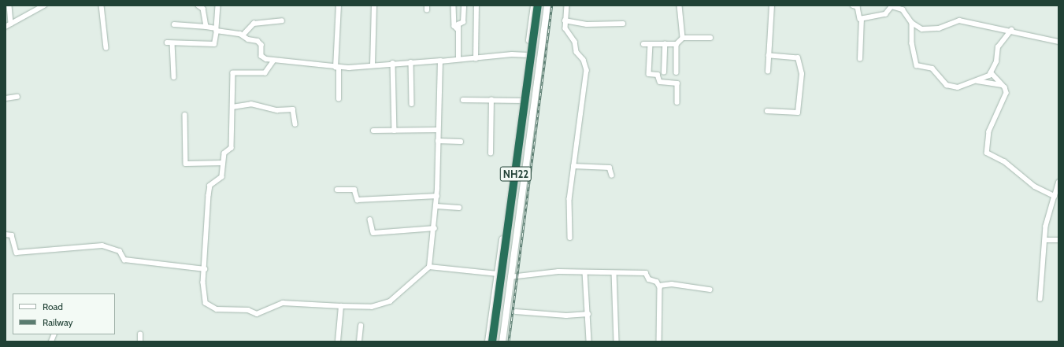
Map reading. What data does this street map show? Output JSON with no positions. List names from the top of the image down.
{
  "streets": {
    "highway": ["NH22"]
  },
  "legend": ["Road", "Railway"]
}
